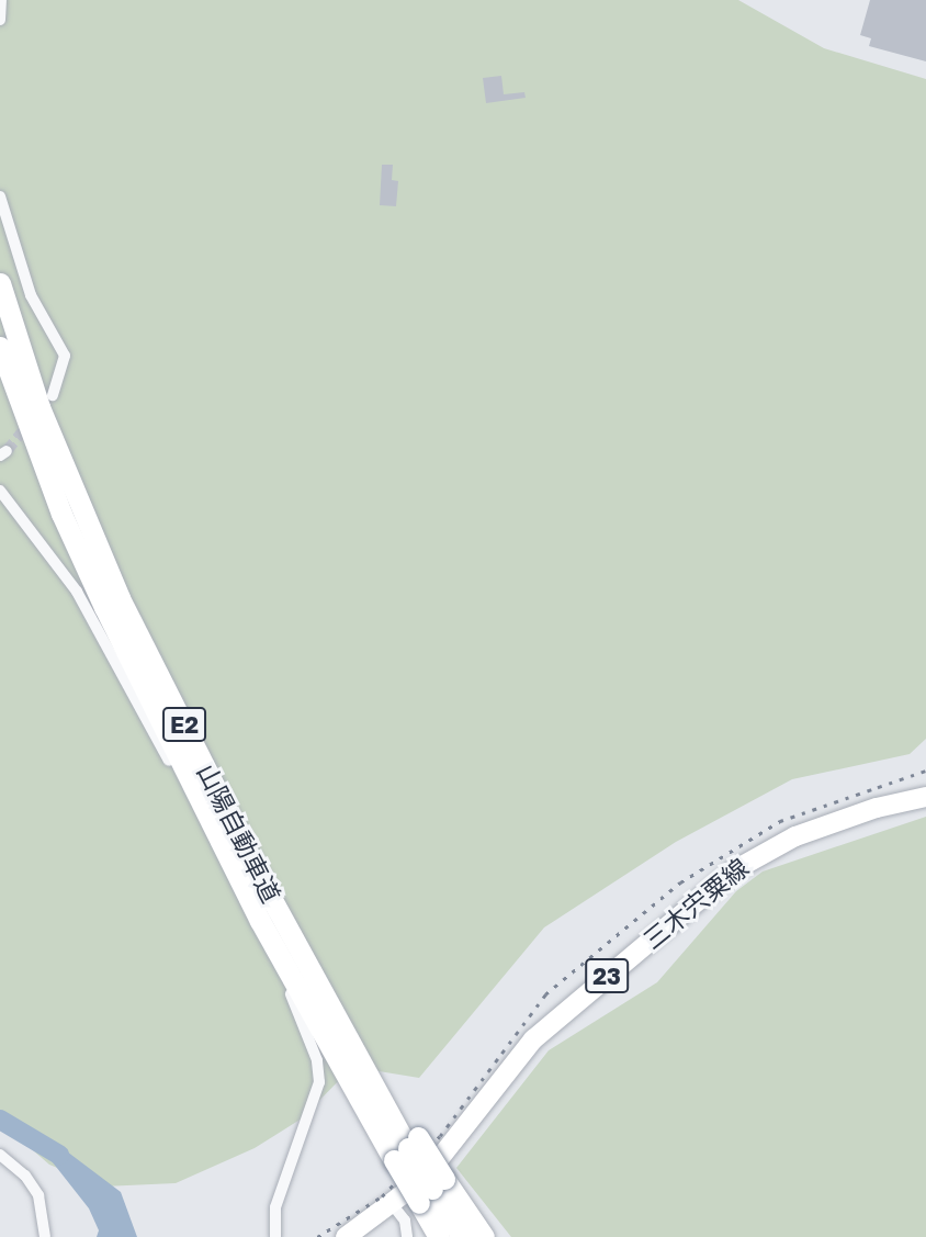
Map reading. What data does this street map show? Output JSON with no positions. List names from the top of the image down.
{
  "streets": {
    "highway": ["E2", "山陽自動車道"],
    "main road": ["三木宍粟線", "23"]
  }
}
